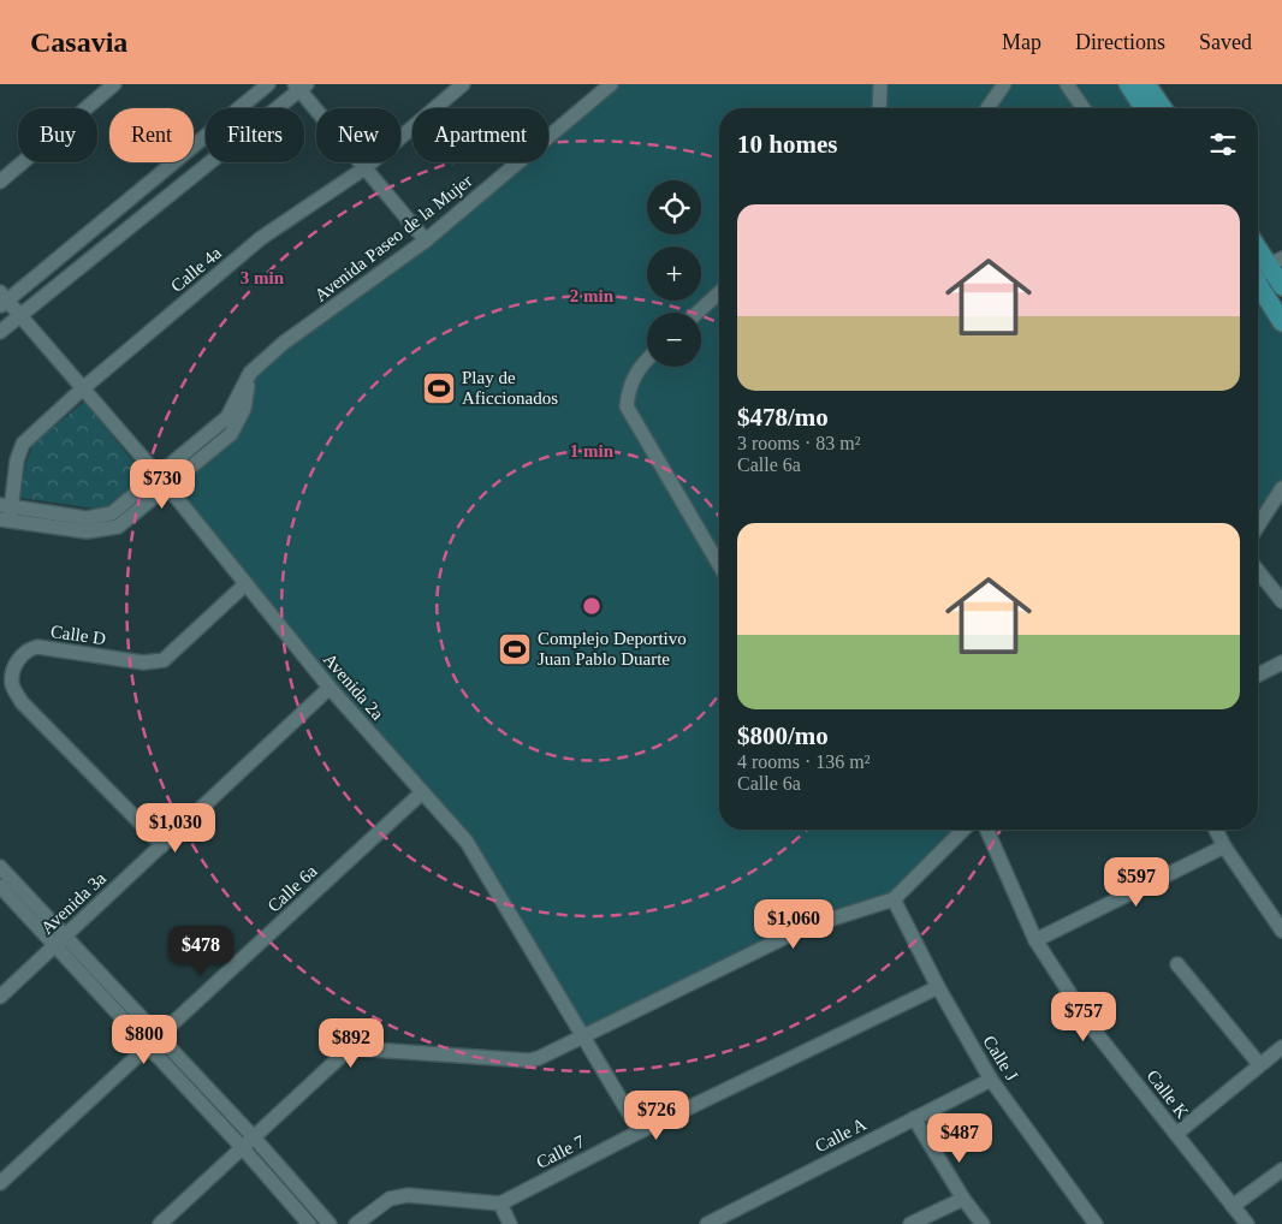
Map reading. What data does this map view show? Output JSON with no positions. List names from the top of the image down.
{
  "streets": {
    "street": [
      "Avenida Paseo de la Mujer",
      "Calle 4a",
      "Calle D",
      "Avenida 2a",
      "Calle 6a",
      "Avenida 3a",
      "Calle J",
      "Calle K",
      "Calle A",
      "Calle 7"
    ]
  },
  "crossings": [
    ["Avenida Paseo de la Mujer", "Calle 4a"],
    ["Avenida Paseo de la Mujer", "Avenida 2a"],
    ["Calle 4a", "Avenida 2a"],
    ["Calle D", "Avenida 2a"],
    ["Calle D", "Avenida 3a"],
    ["Avenida 2a", "Calle 6a"],
    ["Avenida 2a", "Avenida 3a"],
    ["Avenida 2a", "Calle 7"],
    ["Calle J", "Calle A"],
    ["Calle J", "Calle 7"]
  ],
  "places": {
    "sports": ["Play de Aficcionados", "Complejo Deportivo Juan Pablo Duarte"]
  },
  "page": {
    "header": "Casavia",
    "nav": ["Map", "Directions", "Saved"],
    "chip": [
      "Buy",
      "Rent",
      "Filters",
      "New",
      "Apartment"
    ],
    "heading": "10 homes",
    "map_buttons": ["+", "−"],
    "list": [
      {
        "name": "$478/mo",
        "note": "3 rooms · 83 m² · Calle 6a"
      },
      {
        "name": "$800/mo",
        "note": "4 rooms · 136 m² · Calle 6a"
      }
    ],
    "price": [
      "$730",
      "$1,030",
      "$597",
      "$1,060",
      "$478",
      "$757",
      "$800",
      "$892",
      "$726",
      "$487"
    ]
  },
  "rings": ["3 min", "2 min", "1 min"]
}
